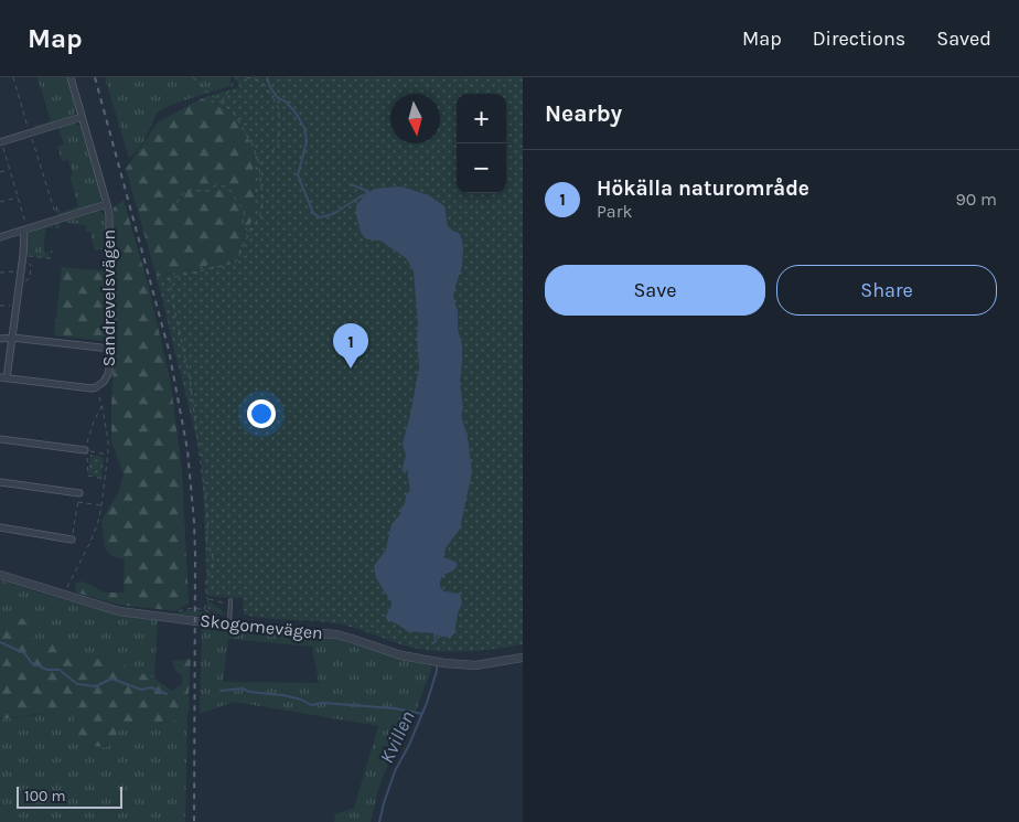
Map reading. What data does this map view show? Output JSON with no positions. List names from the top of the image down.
{
  "streets": {
    "street": ["Sandrevelsvägen", "Skogomevägen"]
  },
  "water": ["Kvillen"],
  "scale_bar": "100 m",
  "north": "bottom",
  "page": {
    "header": "Map",
    "nav": ["Map", "Directions", "Saved"],
    "heading": "Nearby",
    "map_buttons": ["+", "−"],
    "list": [
      {
        "mark": "1",
        "name": "Hökälla naturområde",
        "note": "Park",
        "value": "90 m"
      }
    ],
    "buttons": ["Save", "Share"],
    "pins": "1",
    "scale": "100 m"
  }
}
